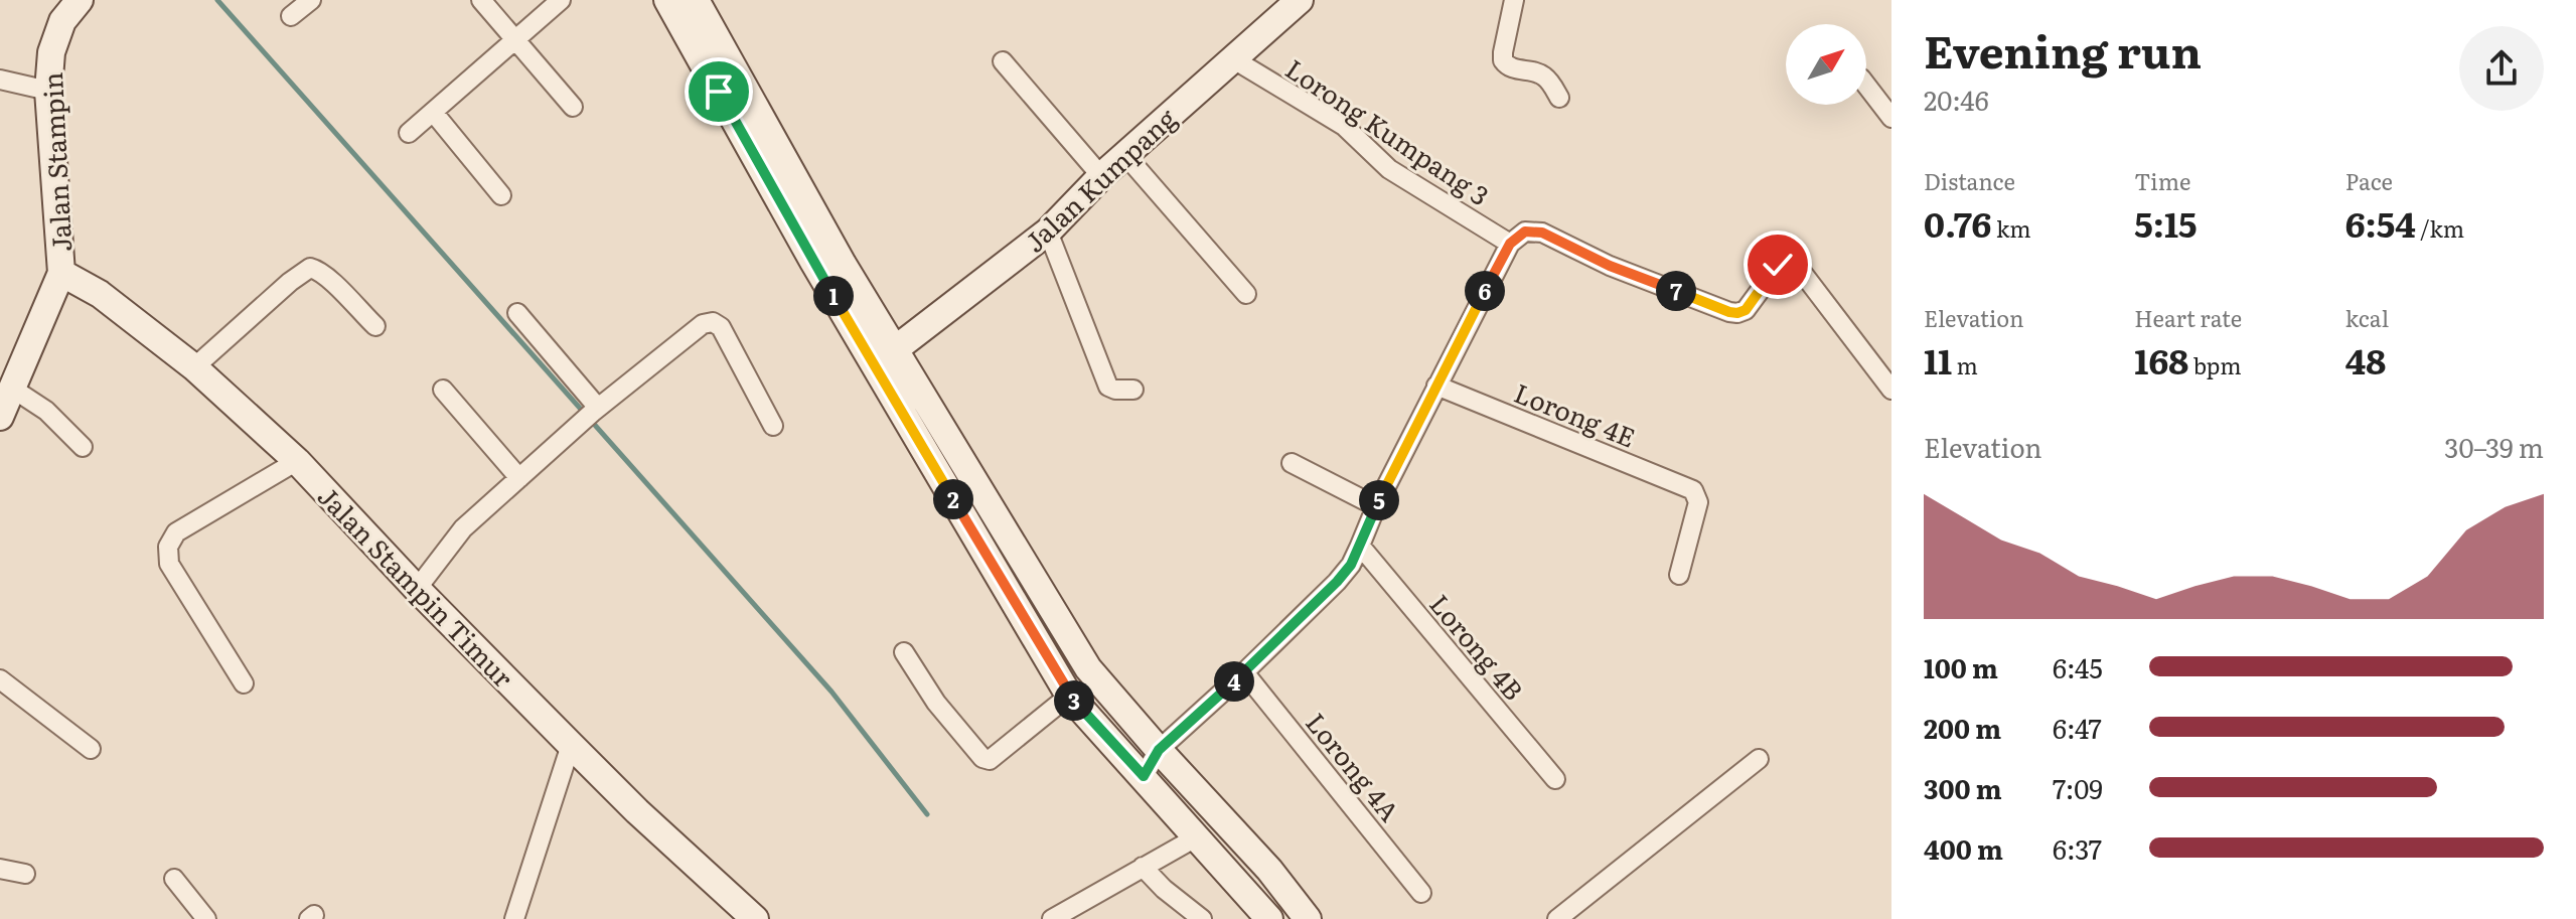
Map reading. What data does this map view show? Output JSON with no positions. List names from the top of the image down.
{
  "streets": {
    "main road": ["Jalan Stampin", "Jalan Kumpang", "Jalan Stampin Timur"],
    "street": [
      "Lorong Kumpang 3",
      "Lorong 4E",
      "Lorong 4B",
      "Lorong 4A"
    ]
  },
  "crossings": [
    ["Lorong Kumpang 3", "Jalan Kumpang"],
    ["Jalan Stampin", "Jalan Stampin Timur"]
  ],
  "north": "top right",
  "page": {
    "heading": ["Evening run", "20:46"],
    "stats": [
      ["Distance", "0.76 km"],
      ["Time", "5:15"],
      ["Pace", "6:54 /km"],
      ["Elevation", "11 m"],
      ["Heart rate", "168 bpm"],
      ["kcal", "48"]
    ],
    "pins": [
      "6",
      "7",
      "1",
      "2",
      "5",
      "4",
      "3"
    ],
    "chart": ["Elevation", "30–39 m"],
    "list": [
      {
        "name": "100 m",
        "note": "6:45"
      },
      {
        "name": "200 m",
        "note": "6:47"
      },
      {
        "name": "300 m",
        "note": "7:09"
      },
      {
        "name": "400 m",
        "note": "6:37"
      }
    ]
  }
}
